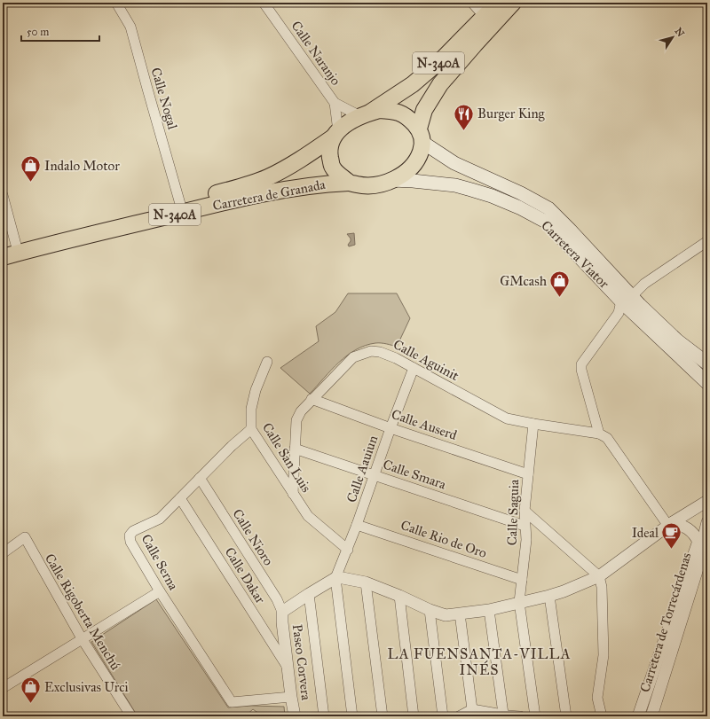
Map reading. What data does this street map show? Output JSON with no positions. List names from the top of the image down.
{
  "streets": {
    "highway": ["N-340A", "Carretera de Granada"],
    "main road": ["Carretera Viator"],
    "street": [
      "Calle Naranjo",
      "Calle Nogal",
      "Calle Aguinit",
      "Calle Auserd",
      "Calle San Luis",
      "Calle Aauiun",
      "Calle Smara",
      "Calle Saguia",
      "Calle Nioro",
      "Calle Rio de Oro",
      "Calle Serna",
      "Calle Dakar",
      "Calle Rigoberta Menchú",
      "Carretera de Torrecárdenas",
      "Paseo Corvera"
    ]
  },
  "crossings": [
    ["Calle Naranjo", "N-340A"],
    ["Calle Naranjo", "Carretera de Granada"],
    ["Calle Naranjo", "Carretera Viator"],
    ["N-340A", "Carretera de Granada"],
    ["N-340A", "Carretera Viator"],
    ["Calle Nogal", "Carretera de Granada"],
    ["Carretera de Granada", "Carretera Viator"],
    ["Calle Aguinit", "Calle Auserd"],
    ["Calle Aguinit", "Calle San Luis"],
    ["Calle Aguinit", "Calle Aauiun"],
    ["Calle Aguinit", "Calle Smara"],
    ["Calle Aguinit", "Calle Saguia"],
    ["Calle Auserd", "Calle Aauiun"],
    ["Calle Auserd", "Calle Saguia"],
    ["Calle San Luis", "Calle Aauiun"],
    ["Calle San Luis", "Calle Serna"],
    ["Calle Aauiun", "Calle Smara"],
    ["Calle Aauiun", "Calle Rio de Oro"],
    ["Calle Smara", "Calle Saguia"],
    ["Calle Saguia", "Calle Rio de Oro"],
    ["Calle Nioro", "Calle Serna"],
    ["Calle Nioro", "Paseo Corvera"],
    ["Calle Serna", "Calle Dakar"],
    ["Calle Serna", "Paseo Corvera"],
    ["Calle Dakar", "Paseo Corvera"]
  ],
  "districts": ["LA FUENSANTA-VILLA INÉS"],
  "places": {
    "restaurant": ["Burger King"],
    "shop": ["Indalo Motor", "GMcash", "Exclusivas Urci"],
    "cafe": ["Ideal"]
  },
  "scale_bar": "50 m",
  "north": "top right"
}
